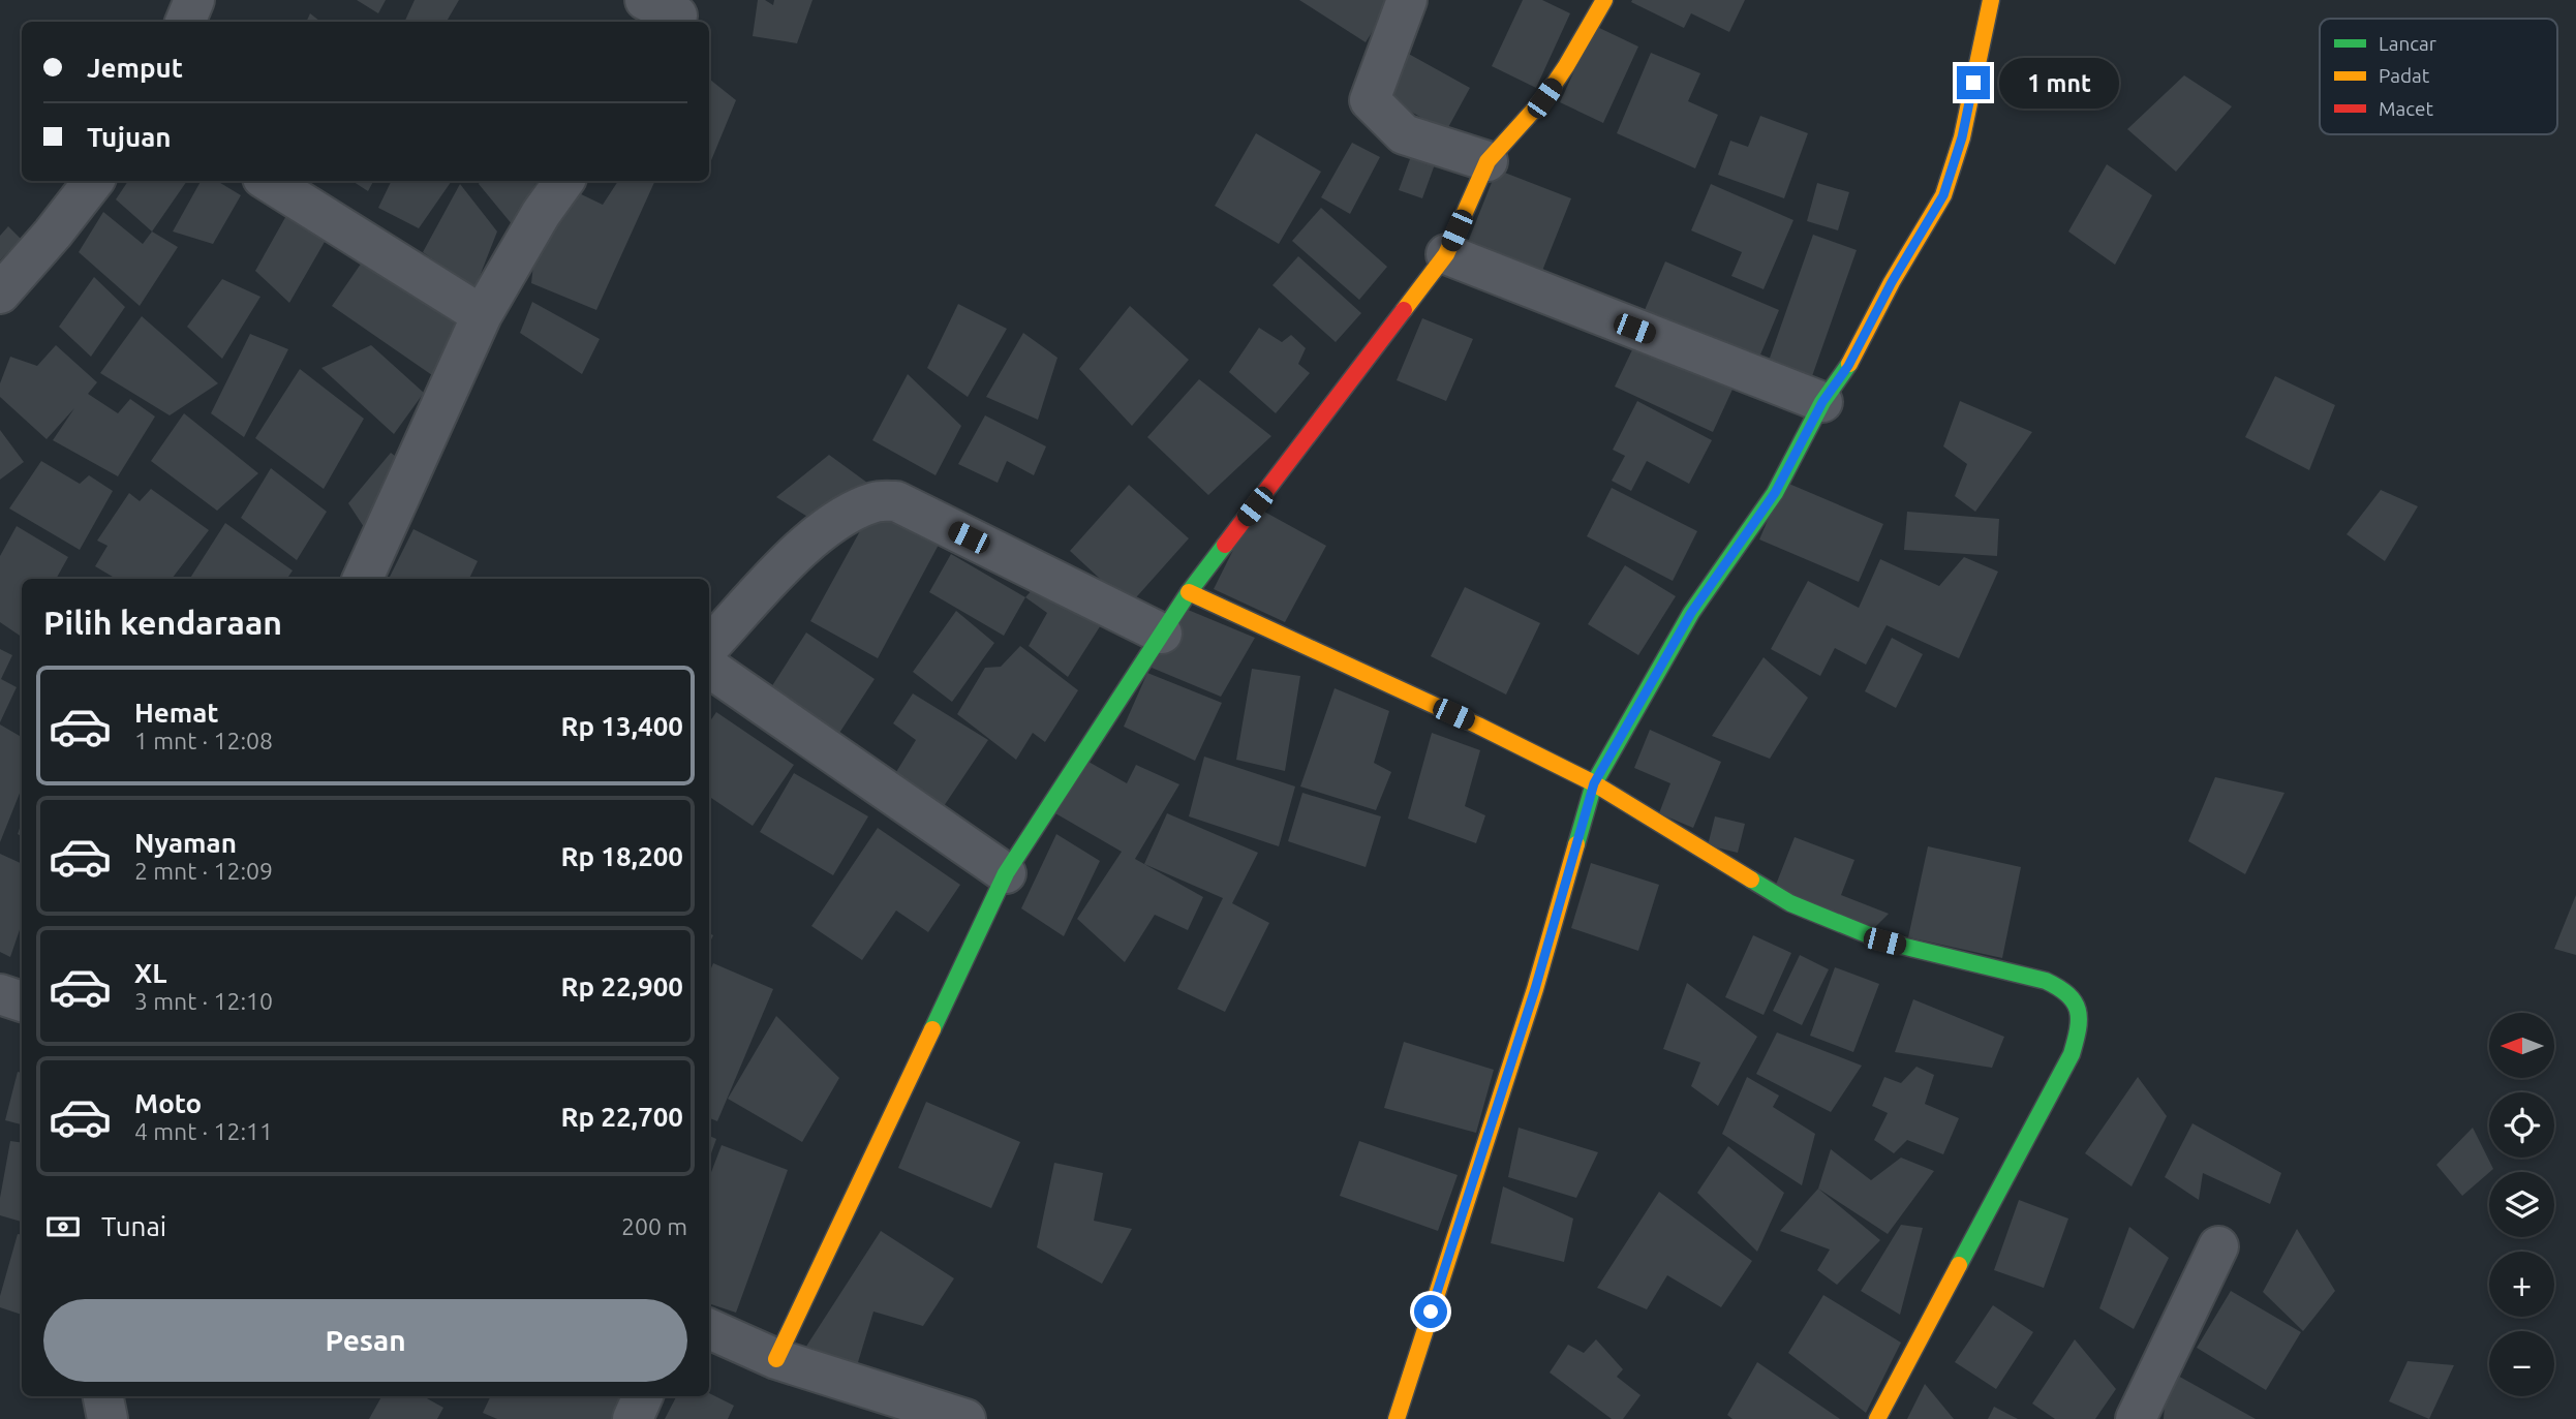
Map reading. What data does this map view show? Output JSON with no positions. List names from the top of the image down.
{
  "legend": ["Lancar", "Padat", "Macet"],
  "north": "left",
  "page": {
    "banner": ["Jemput", "Tujuan"],
    "bubble": "1 mnt",
    "heading": "Pilih kendaraan",
    "list": [
      {
        "name": "Hemat",
        "note": "1 mnt · 12:08",
        "value": "Rp 13,400"
      },
      {
        "name": "Nyaman",
        "note": "2 mnt · 12:09",
        "value": "Rp 18,200"
      },
      {
        "name": "XL",
        "note": "3 mnt · 12:10",
        "value": "Rp 22,900"
      },
      {
        "name": "Moto",
        "note": "4 mnt · 12:11",
        "value": "Rp 22,700"
      }
    ],
    "map_buttons": ["+", "−"],
    "pay": ["Tunai", "200 m"],
    "buttons": "Pesan"
  }
}
